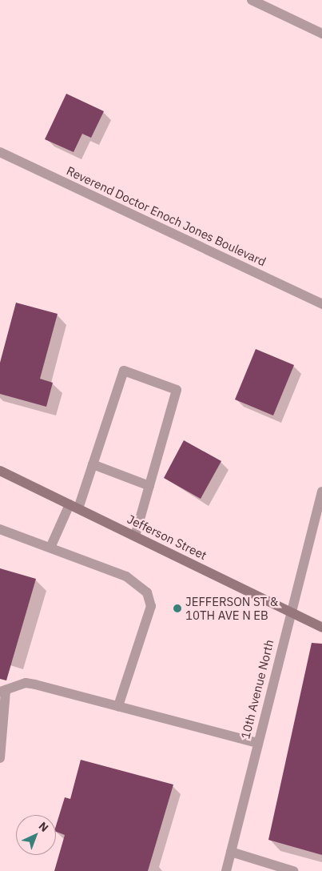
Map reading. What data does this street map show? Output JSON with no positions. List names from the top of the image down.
{
  "streets": {
    "main road": ["Jefferson Street"],
    "street": ["Reverend Doctor Enoch Jones Boulevard", "10th Avenue North"]
  },
  "crossings": [
    ["Jefferson Street", "10th Avenue North"]
  ],
  "places": ["JEFFERSON ST & 10TH AVE N EB"],
  "north": "top right"
}
